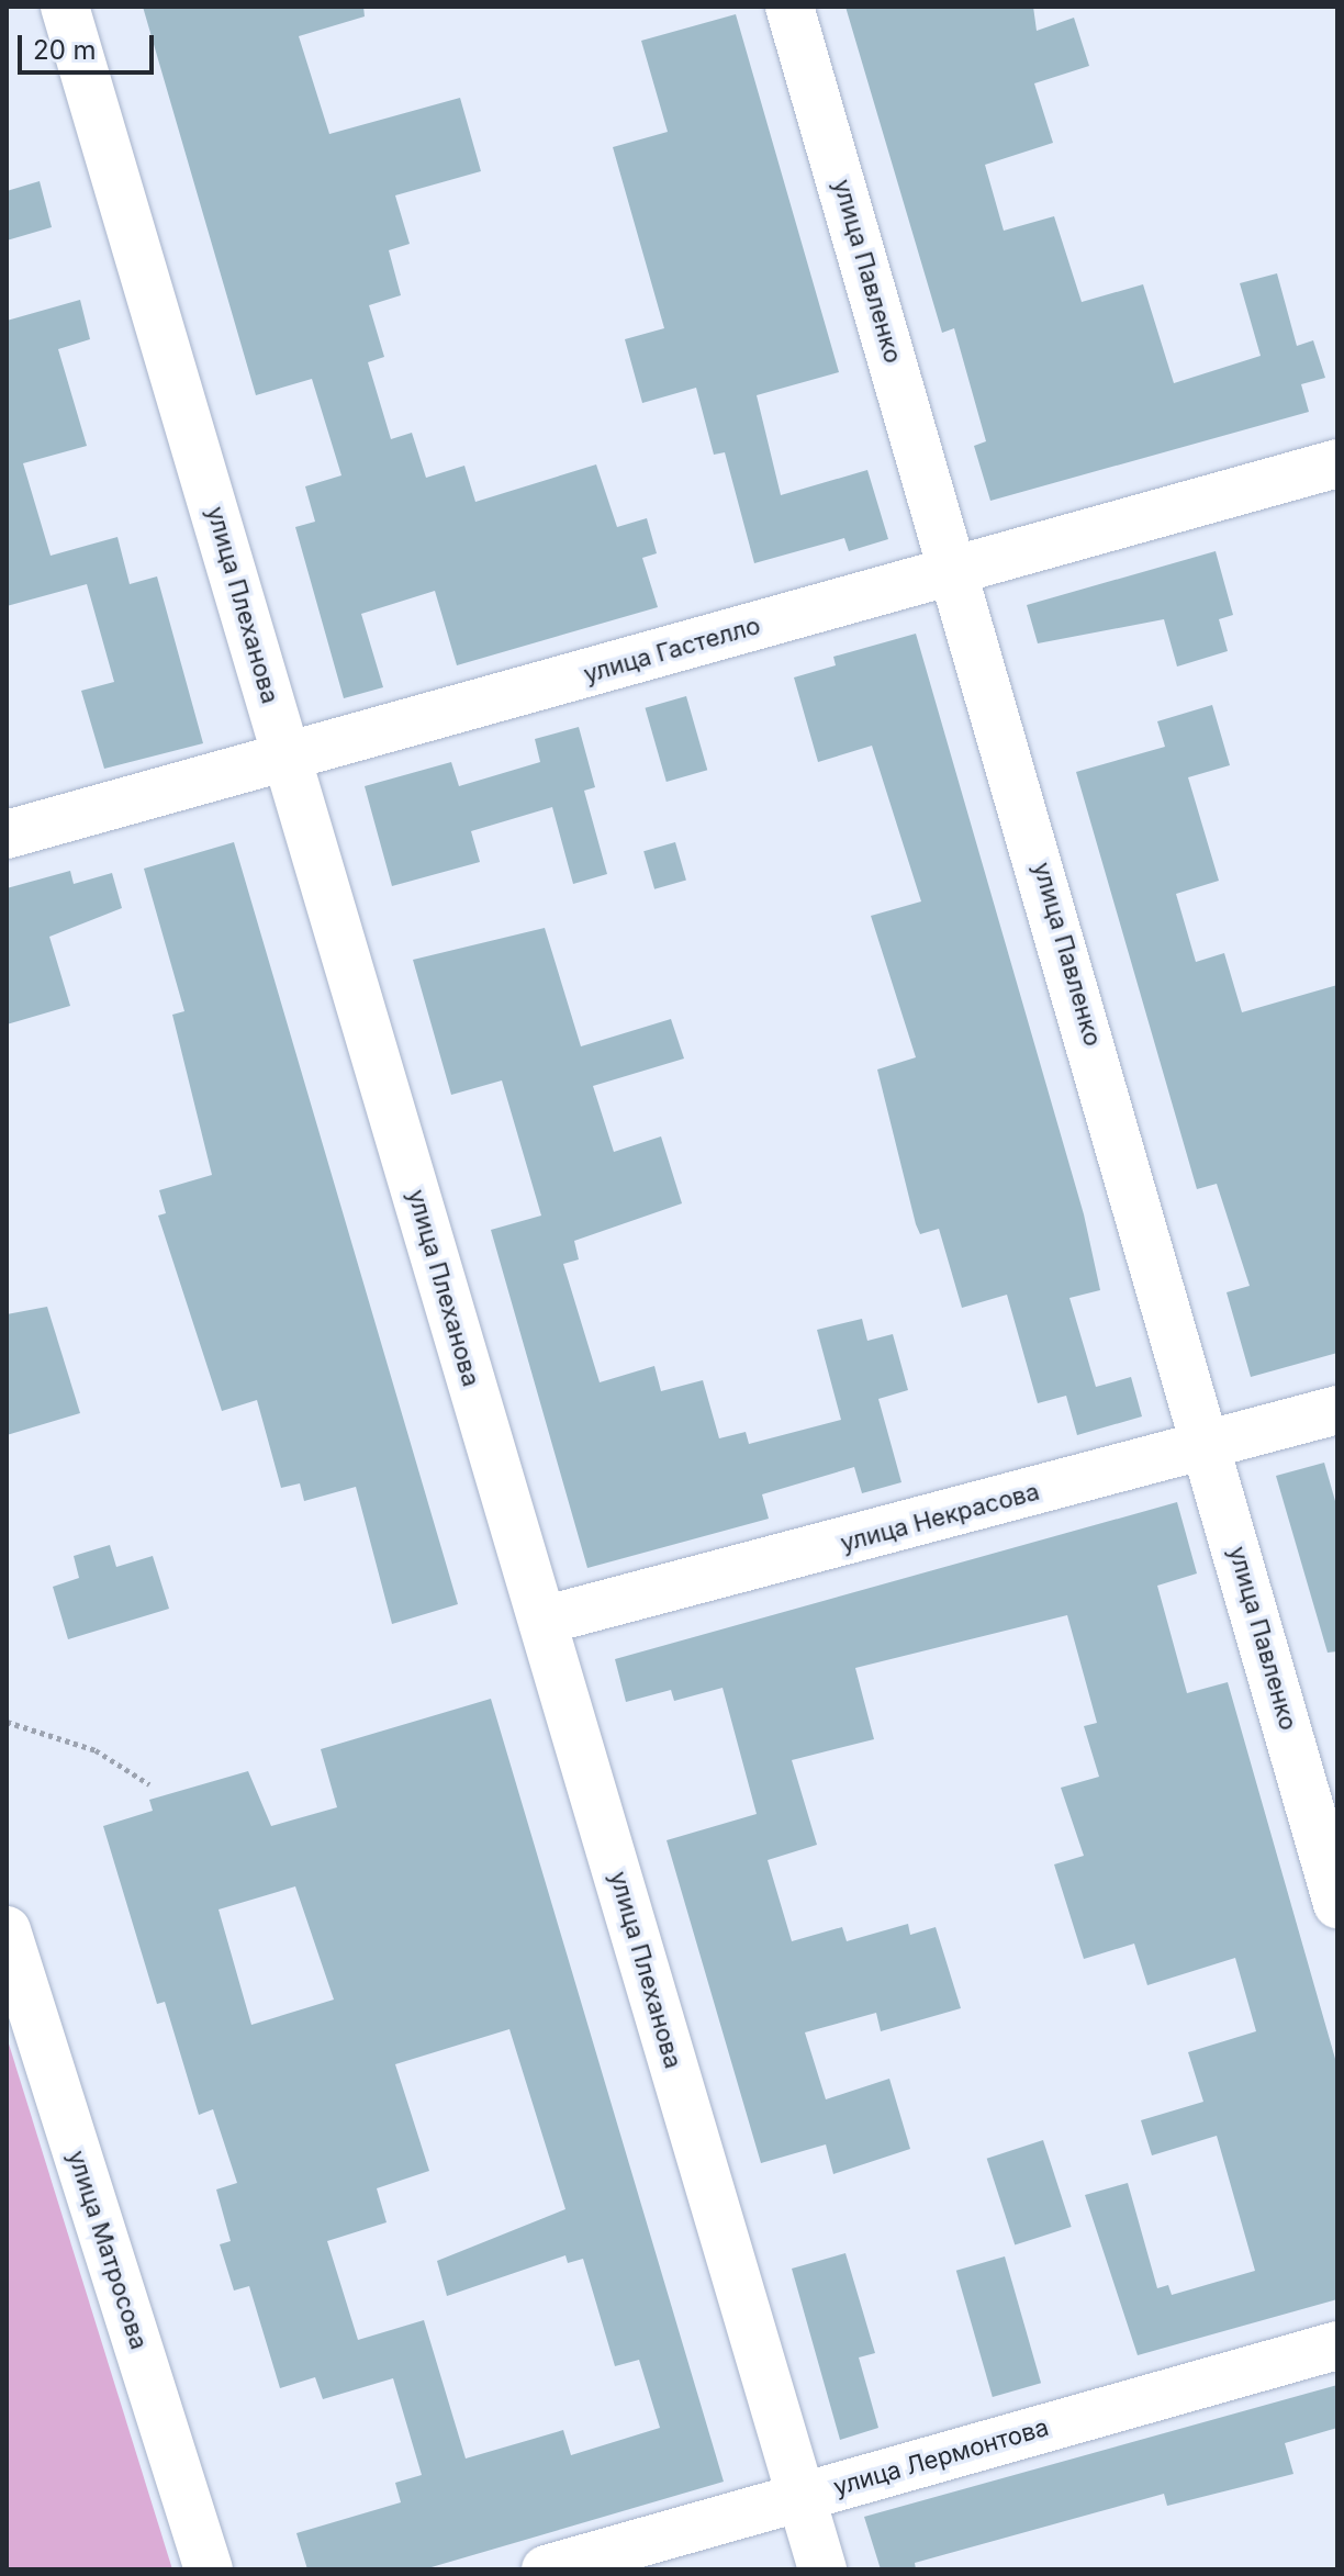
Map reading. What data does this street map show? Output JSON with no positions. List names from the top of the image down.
{
  "streets": {
    "street": [
      "улица Павленко",
      "улица Плеханова",
      "улица Гастелло",
      "улица Некрасова",
      "улица Матросова",
      "улица Лермонтова"
    ]
  },
  "crossings": [
    ["улица Павленко", "улица Гастелло"],
    ["улица Павленко", "улица Некрасова"],
    ["улица Плеханова", "улица Гастелло"],
    ["улица Плеханова", "улица Некрасова"],
    ["улица Плеханова", "улица Лермонтова"]
  ],
  "scale_bar": "20 m"
}
